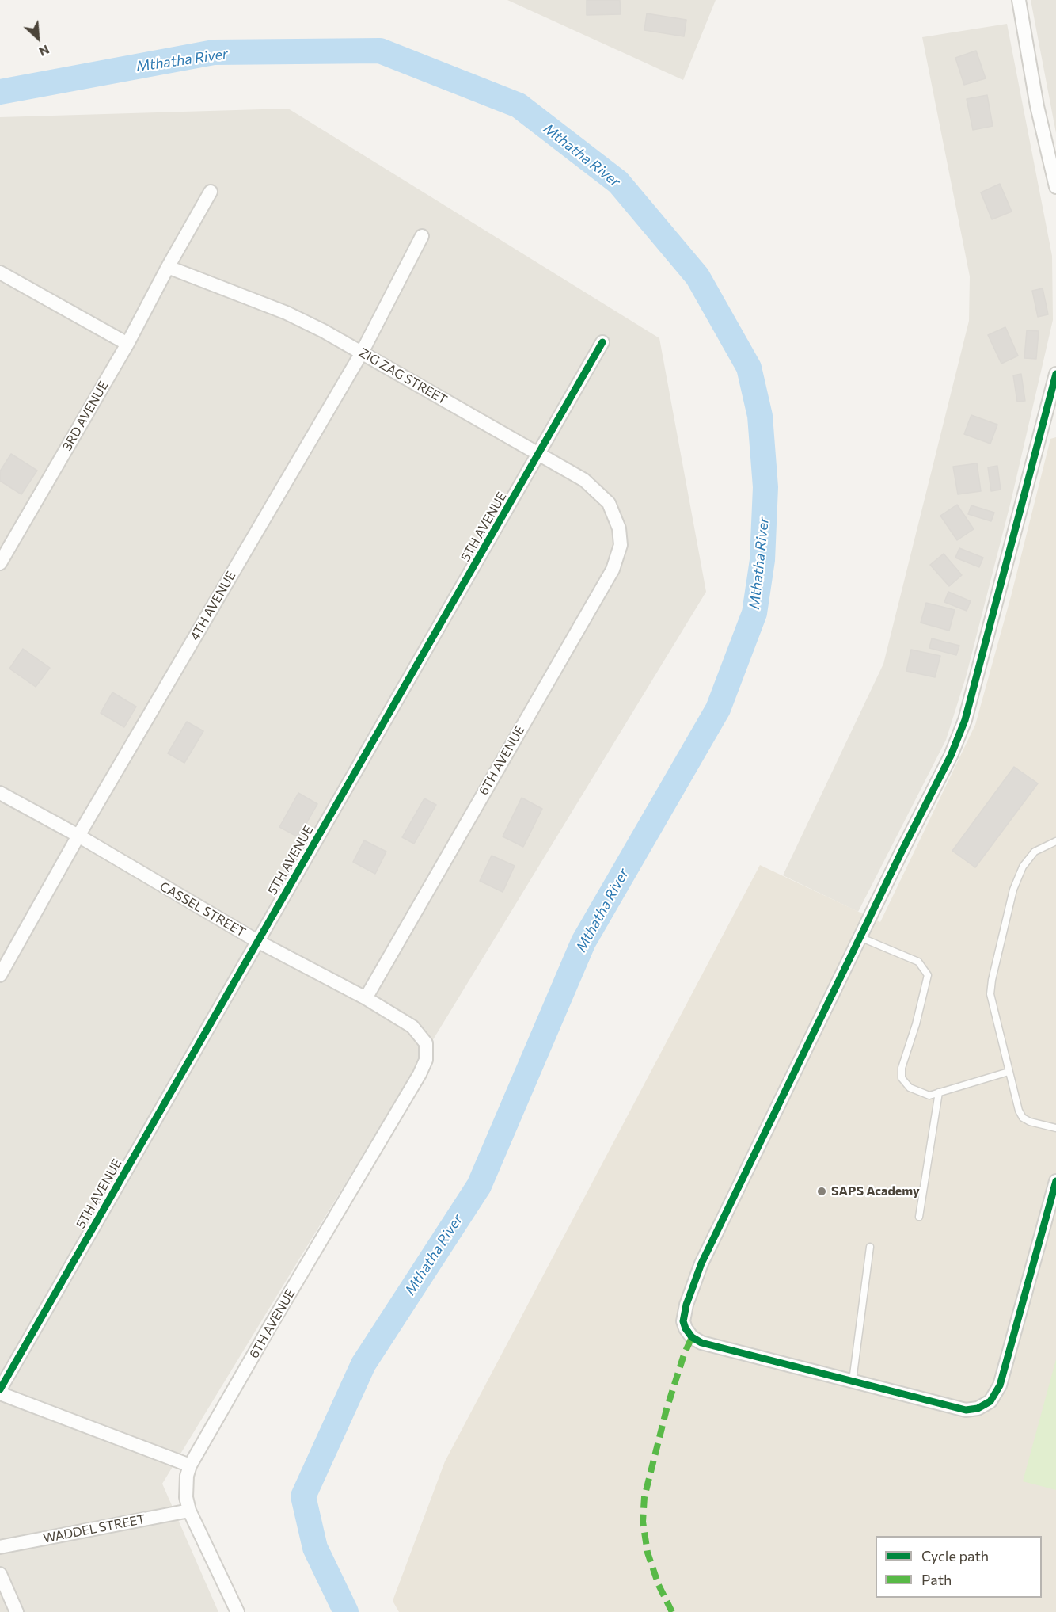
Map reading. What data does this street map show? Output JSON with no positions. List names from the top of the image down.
{
  "streets": {
    "street": [
      "ZIG ZAG STREET",
      "3RD AVENUE",
      "5TH AVENUE",
      "4TH AVENUE",
      "6TH AVENUE",
      "CASSEL STREET",
      "WADDEL STREET"
    ]
  },
  "crossings": [
    ["ZIG ZAG STREET", "3RD AVENUE"],
    ["ZIG ZAG STREET", "5TH AVENUE"],
    ["ZIG ZAG STREET", "4TH AVENUE"],
    ["ZIG ZAG STREET", "6TH AVENUE"],
    ["5TH AVENUE", "CASSEL STREET"],
    ["4TH AVENUE", "CASSEL STREET"],
    ["6TH AVENUE", "CASSEL STREET"],
    ["6TH AVENUE", "WADDEL STREET"]
  ],
  "water": ["Mthatha River"],
  "places": ["SAPS Academy"],
  "legend": ["Cycle path", "Path"],
  "north": "bottom right"
}
